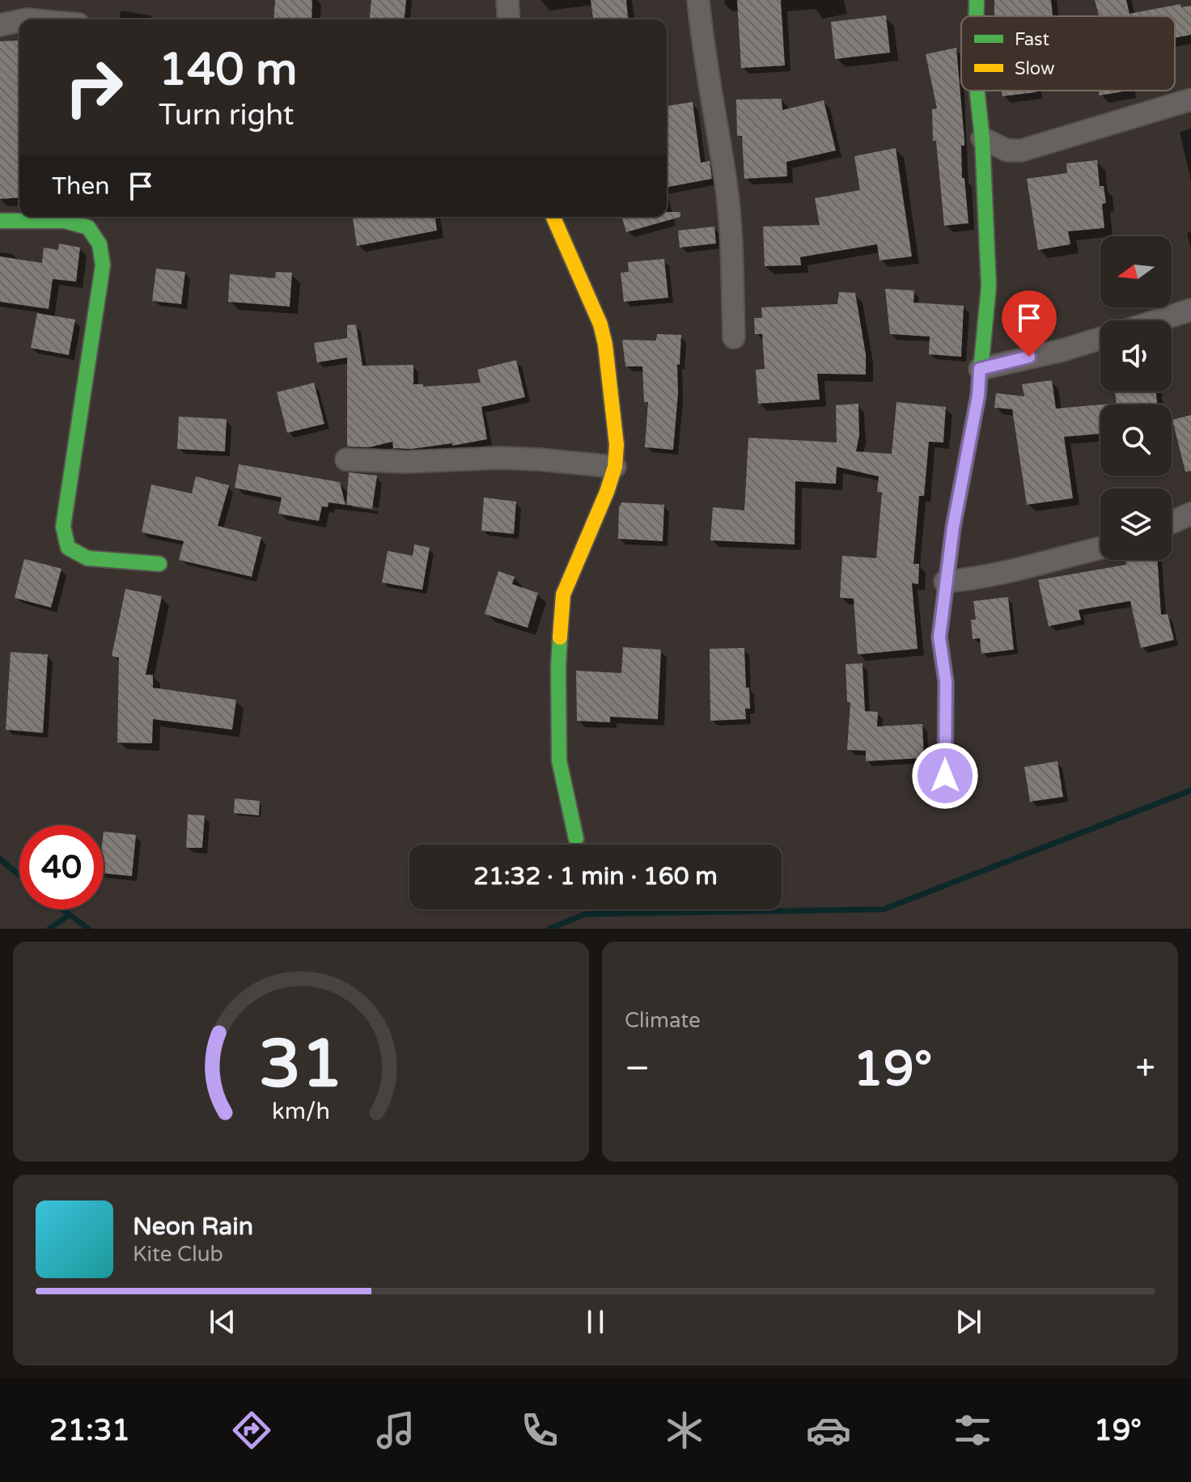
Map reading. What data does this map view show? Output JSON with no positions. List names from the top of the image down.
{
  "legend": ["Fast", "Slow"],
  "north": "left",
  "page": {
    "turn": ["140 m", "Turn right"],
    "then": "Then",
    "limit": "40",
    "trip": "21:32 · 1 min · 160 m",
    "tile": "Climate",
    "heat": ["−", "19°", "+"],
    "song": ["Neon Rain", "Kite Club"],
    "tabs": ["21:31", "19°"],
    "gauge": ["31", "km/h"]
  }
}
